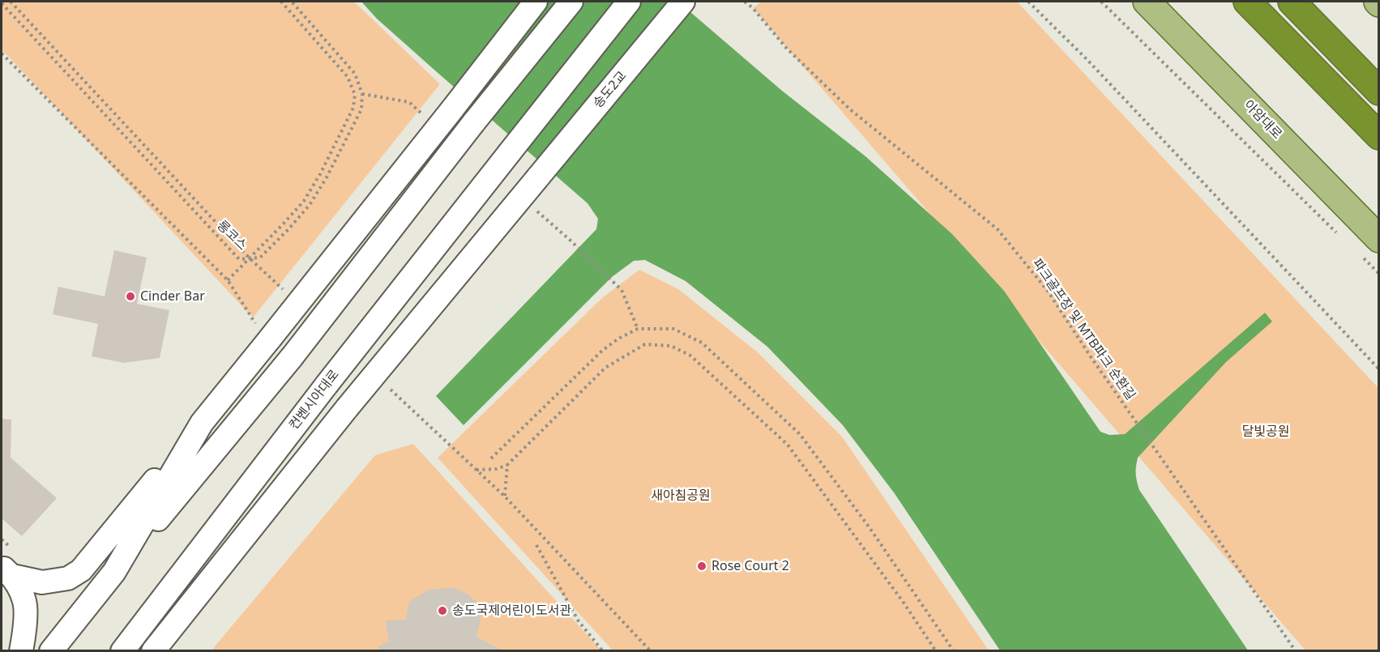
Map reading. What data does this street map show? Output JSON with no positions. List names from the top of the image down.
{
  "streets": {
    "main road": ["송도2교", "아암대로", "컨벤시아대로"],
    "path": ["롱코스", "파크골프장 및 MTB파크 순환길"]
  },
  "parks": ["달빛공원", "새아침공원"],
  "places": ["Cinder Bar", "Rose Court 2", "송도국제어린이도서관"]
}
